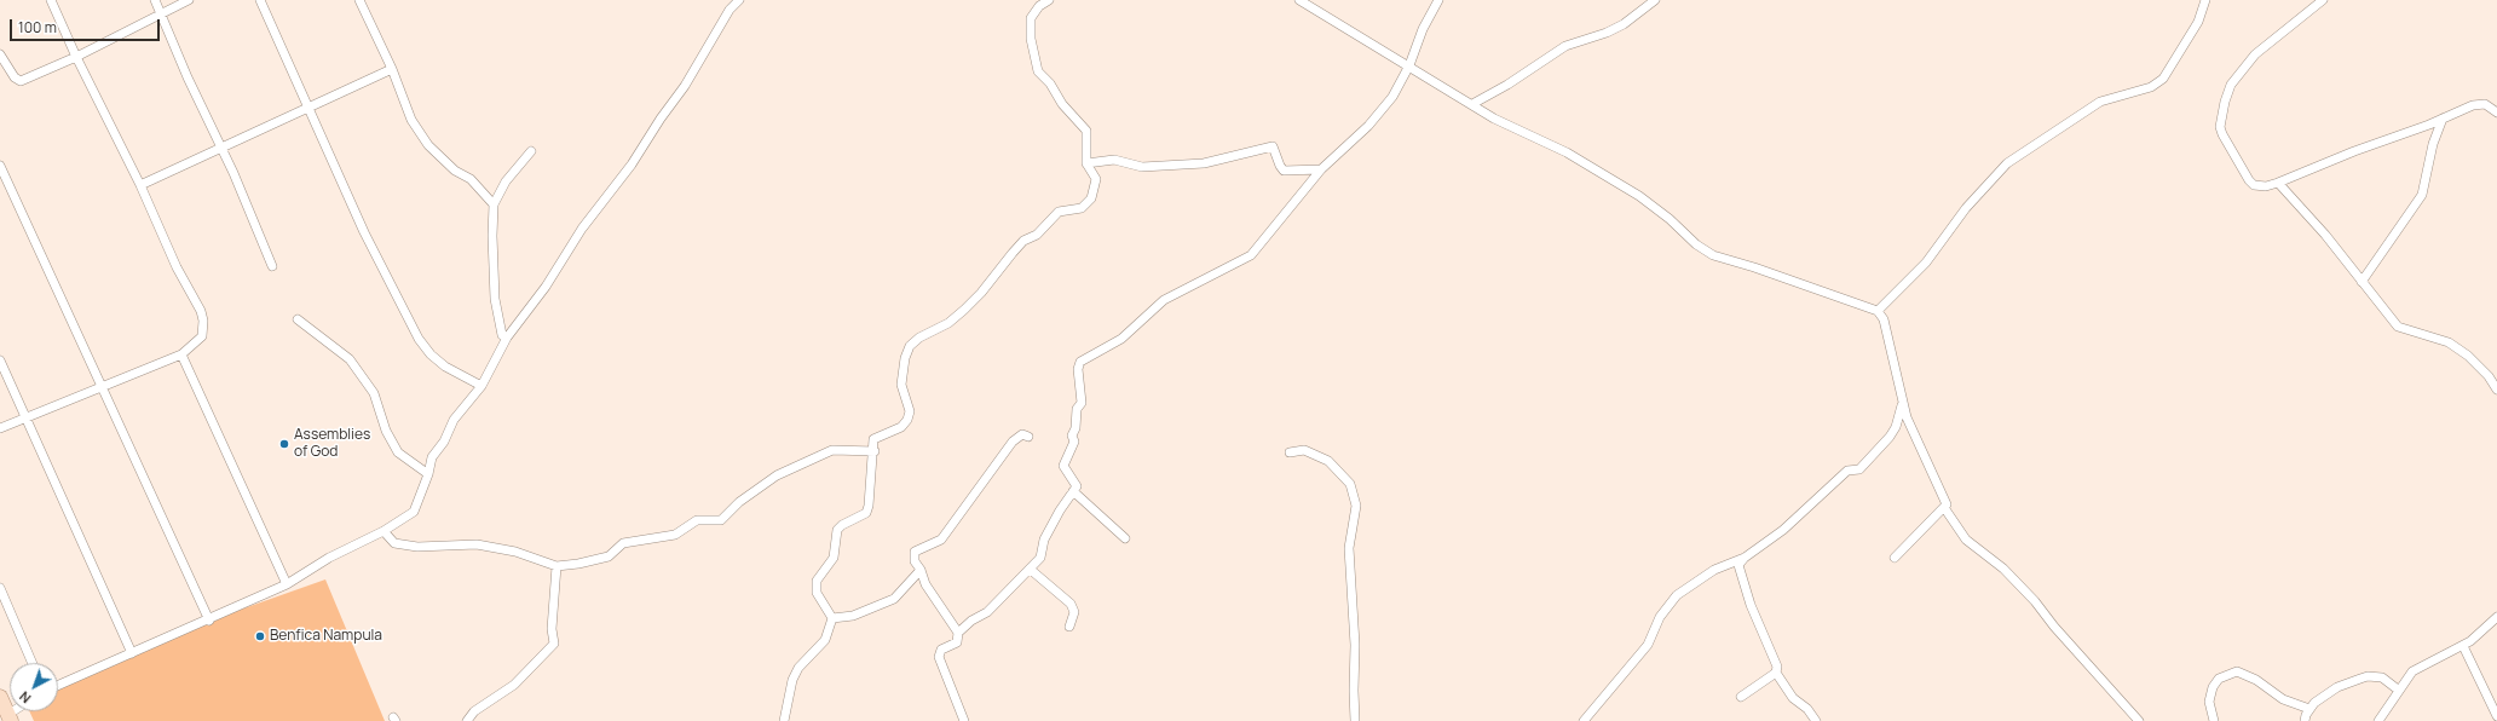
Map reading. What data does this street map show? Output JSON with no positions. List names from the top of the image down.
{
  "places": ["Assemblies of God", "Benfica Nampula"],
  "scale_bar": "100 m",
  "north": "bottom left"
}
